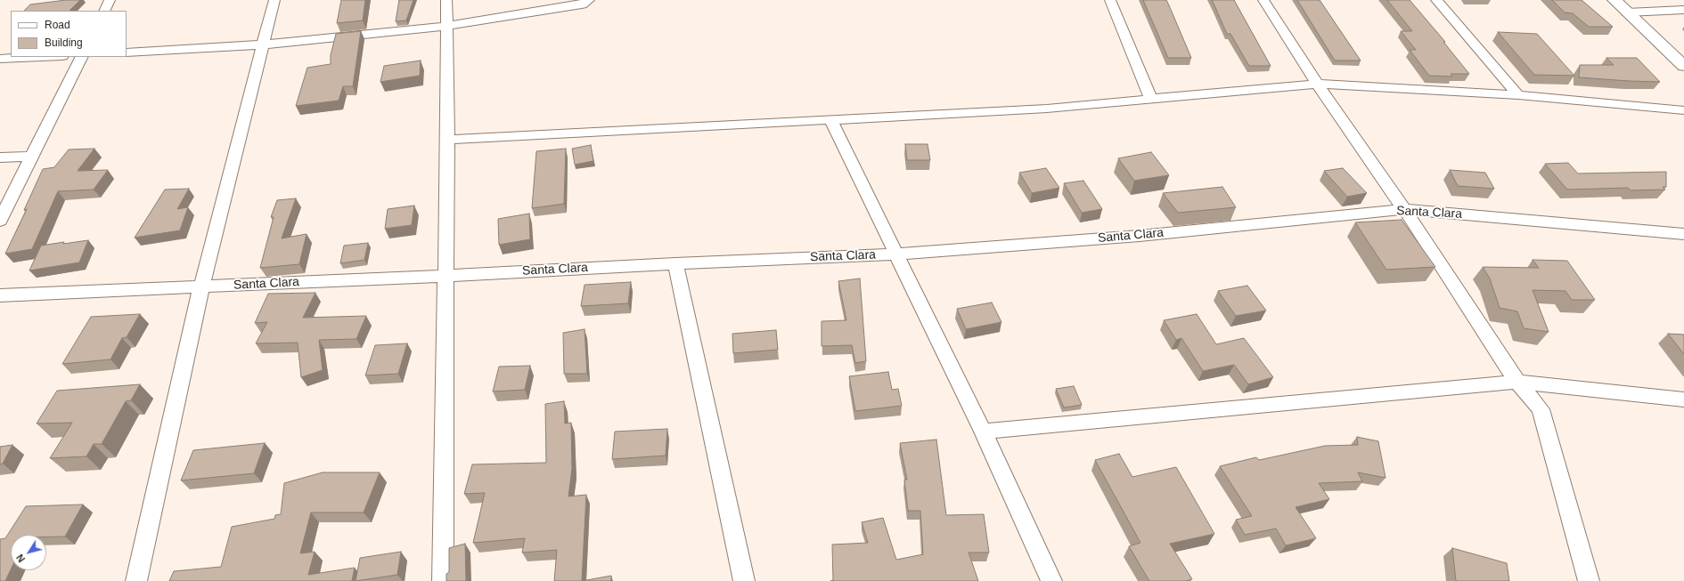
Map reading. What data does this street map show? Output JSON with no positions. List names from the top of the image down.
{
  "streets": {
    "street": ["Santa Clara"]
  },
  "legend": ["Road", "Building"],
  "north": "bottom left"
}
